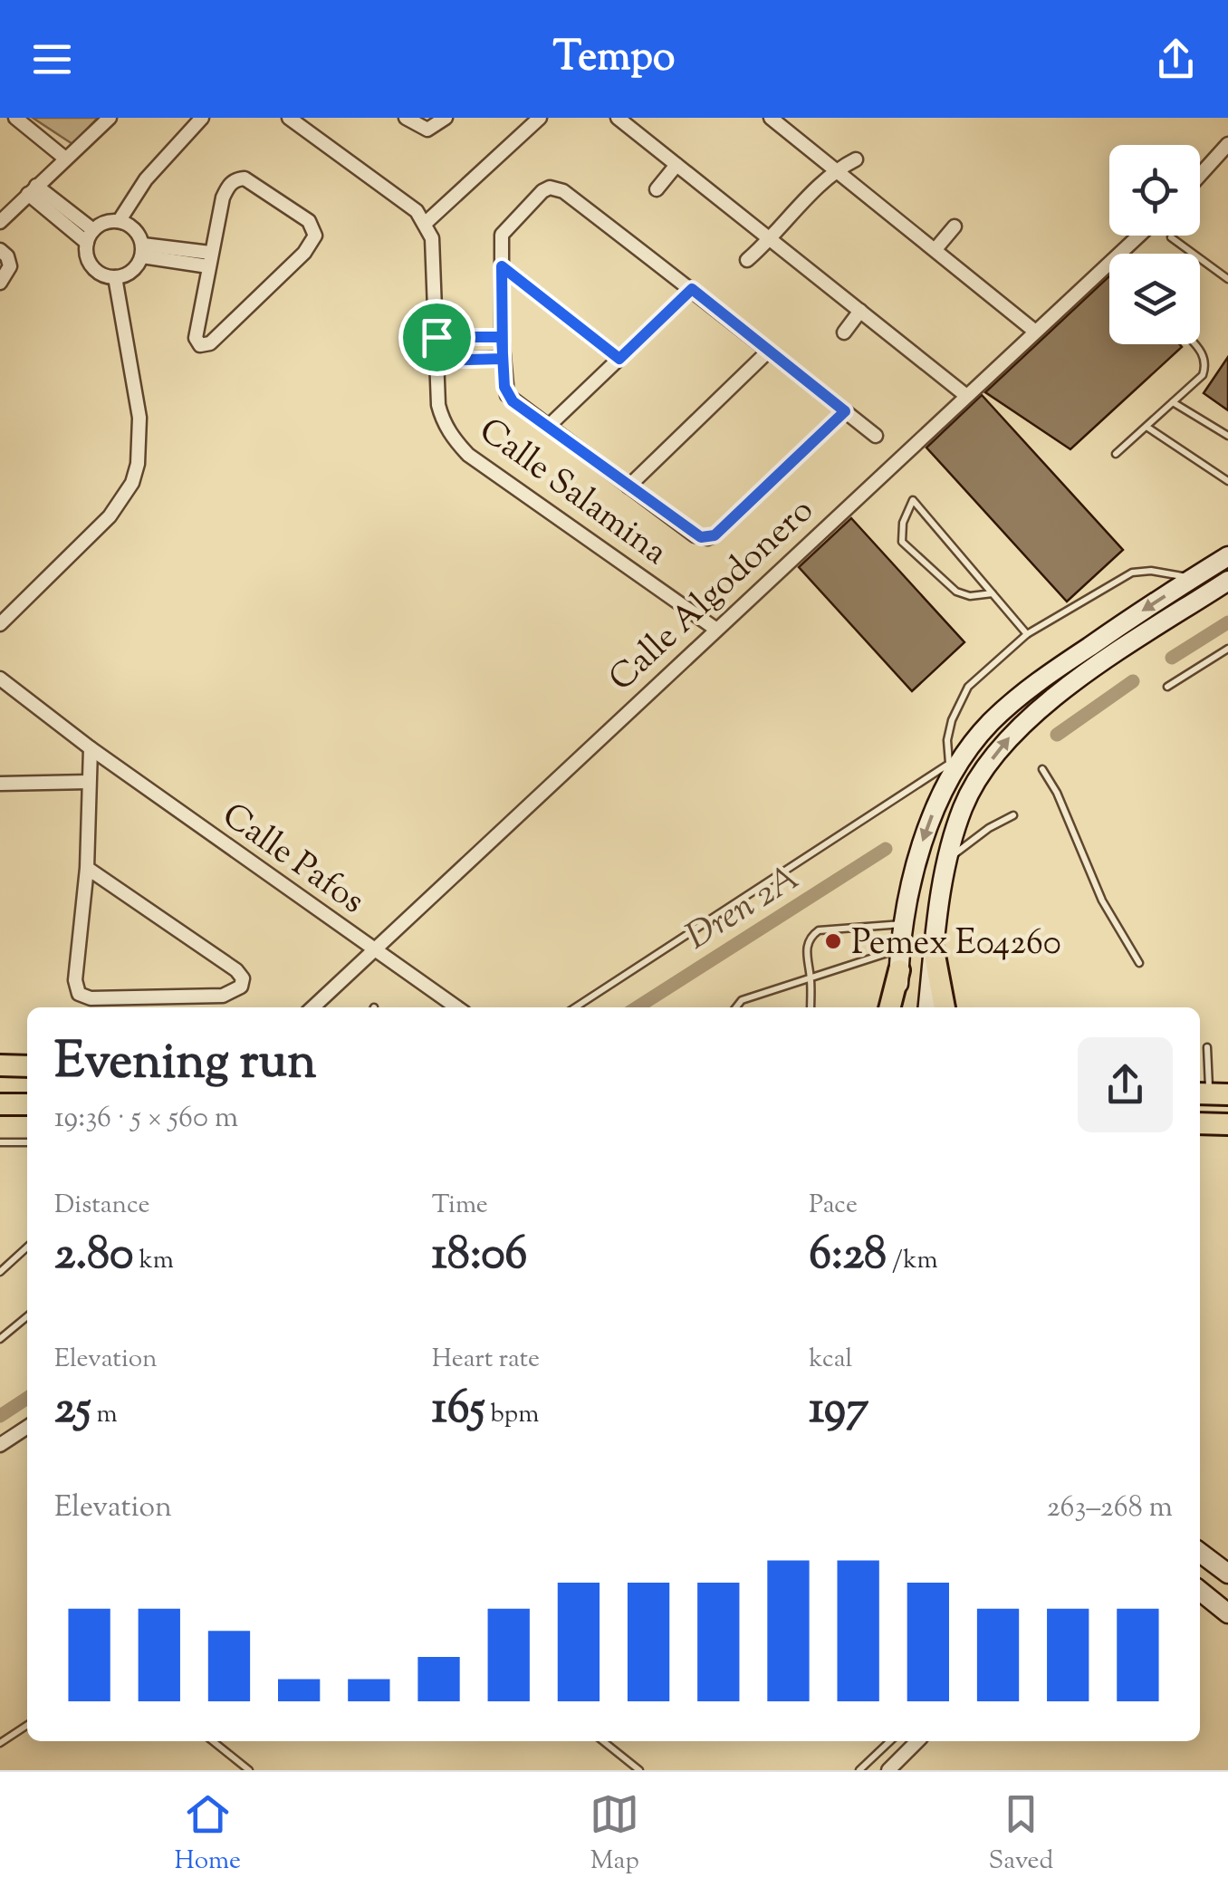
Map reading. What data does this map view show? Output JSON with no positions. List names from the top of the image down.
{
  "streets": {
    "street": ["Calle Salamina", "Calle Algodonero", "Calle Pafos"]
  },
  "crossings": [
    ["Calle Salamina", "Calle Algodonero"],
    ["Calle Algodonero", "Calle Pafos"]
  ],
  "water": ["Dren 2A"],
  "places": ["Pemex E04260"],
  "page": {
    "header": "Tempo",
    "heading": ["Evening run", "19:36 · 5 × 560 m"],
    "stats": [
      ["Distance", "2.80 km"],
      ["Time", "18:06"],
      ["Pace", "6:28 /km"],
      ["Elevation", "25 m"],
      ["Heart rate", "165 bpm"],
      ["kcal", "197"]
    ],
    "chart": ["Elevation", "263–268 m"],
    "tabs": ["Home", "Map", "Saved"]
  }
}
